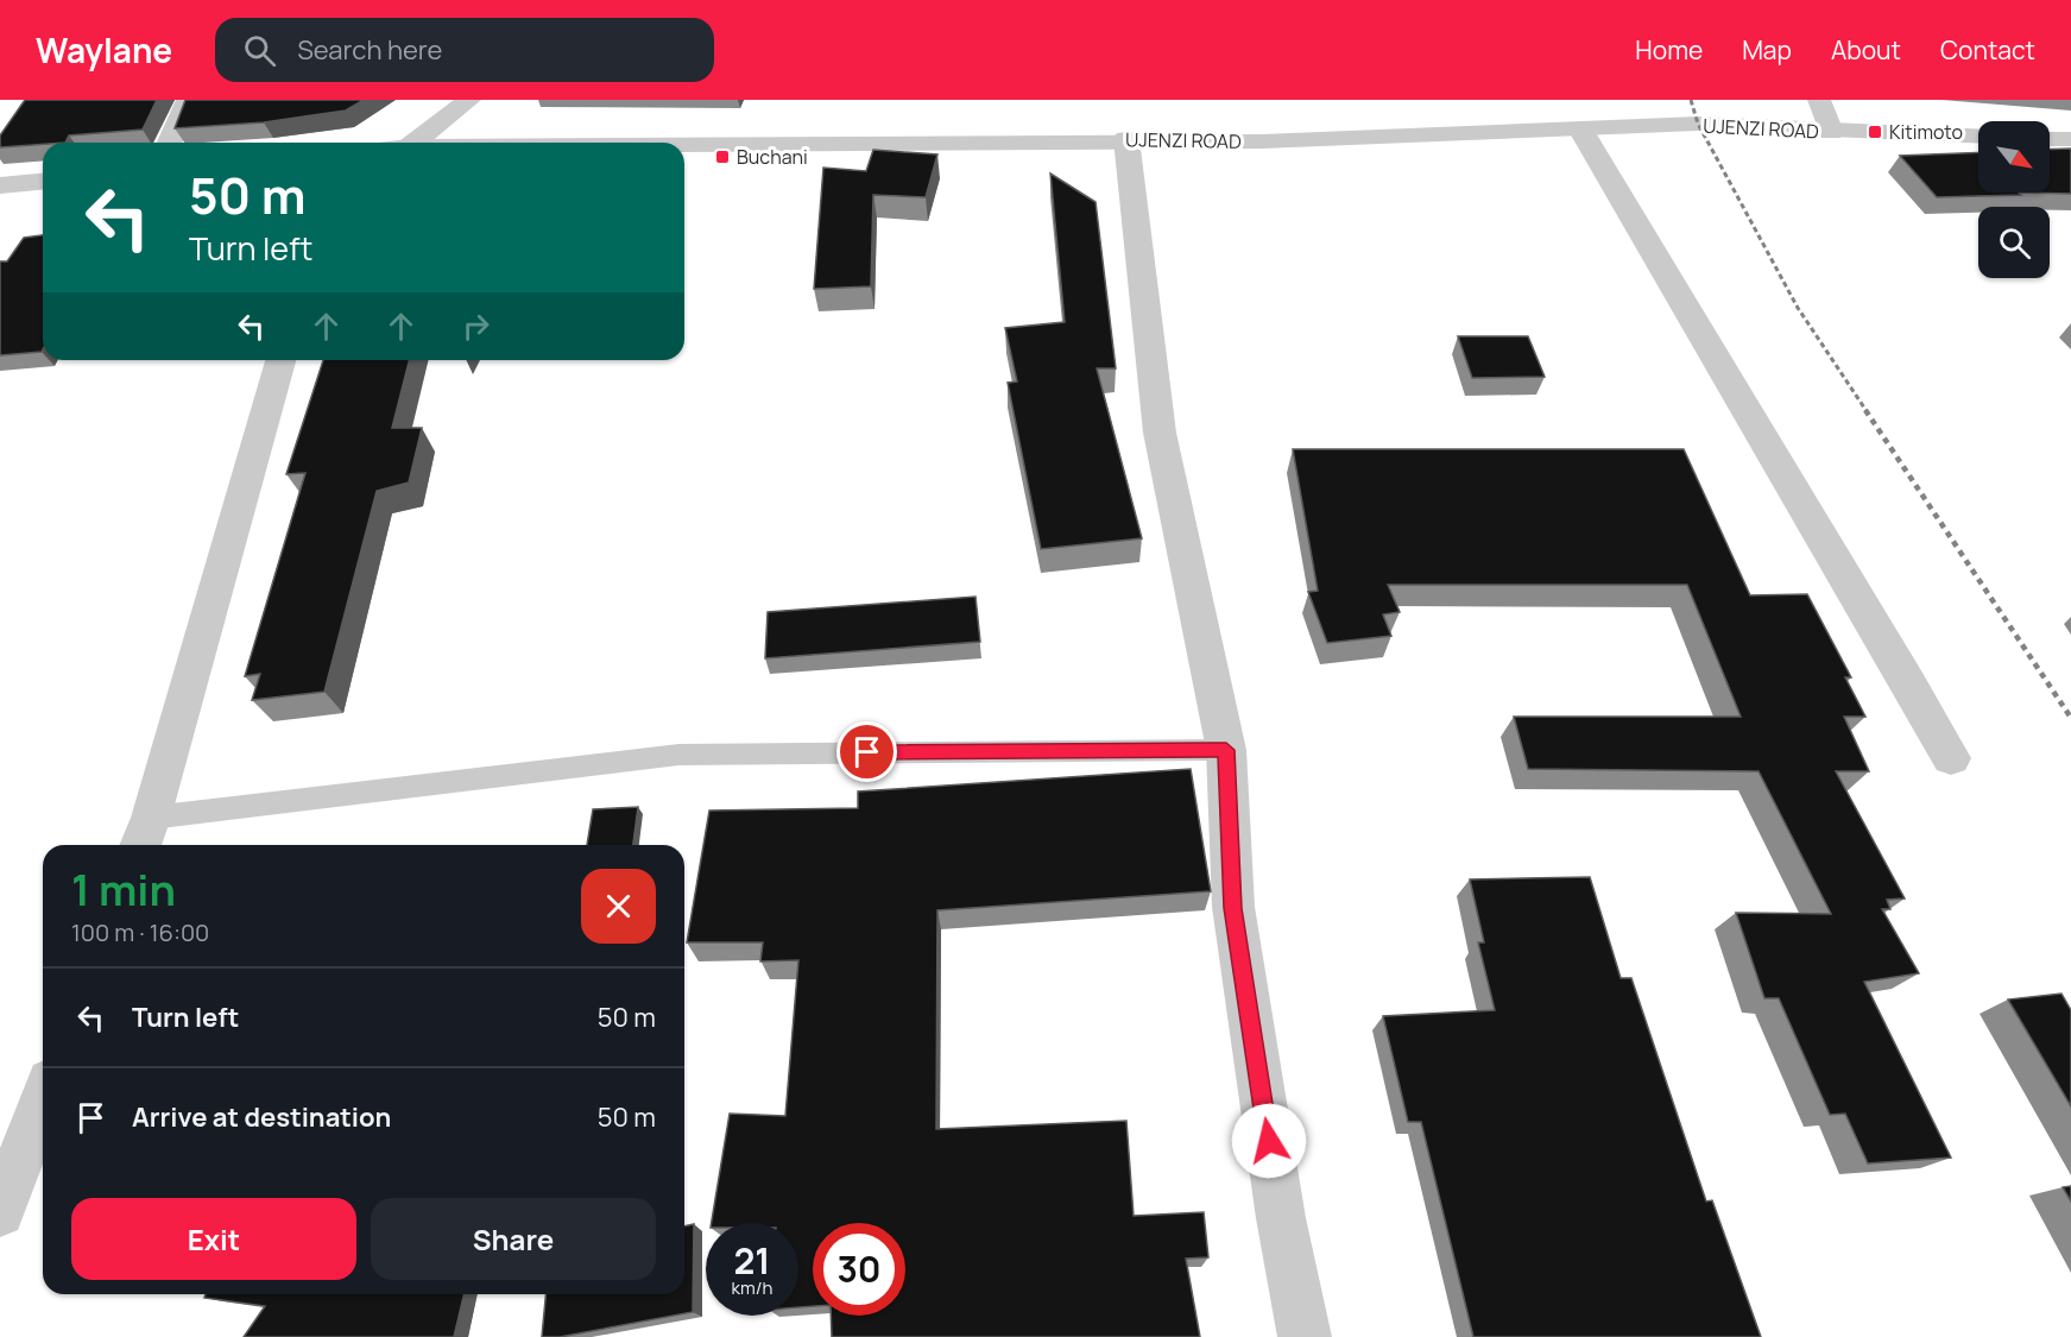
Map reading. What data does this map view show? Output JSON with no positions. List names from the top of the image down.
{
  "streets": {
    "street": ["UJENZI ROAD"]
  },
  "places": {
    "transit": ["Kitimoto", "Buchani"]
  },
  "north": "bottom right",
  "page": {
    "header": "Waylane",
    "search": "Search here",
    "nav": [
      "Home",
      "Map",
      "About",
      "Contact"
    ],
    "turn": ["50 m", "Turn left"],
    "heading": ["1 min", "100 m · 16:00"],
    "list": [
      {
        "name": "Turn left",
        "value": "50 m"
      },
      {
        "name": "Arrive at destination",
        "value": "50 m"
      }
    ],
    "buttons": ["Exit", "Share"],
    "speed": "21 km/h",
    "limit": "30"
  }
}
